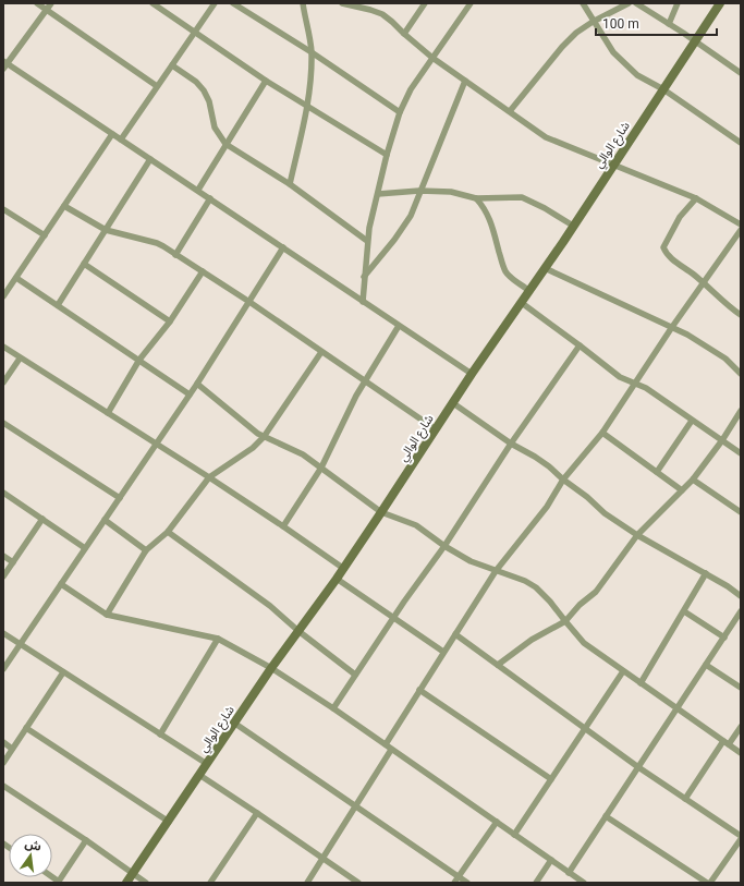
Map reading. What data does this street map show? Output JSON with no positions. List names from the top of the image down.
{
  "streets": {
    "main road": ["شارع الوالي"]
  },
  "scale_bar": "100 m",
  "north": "top"
}
